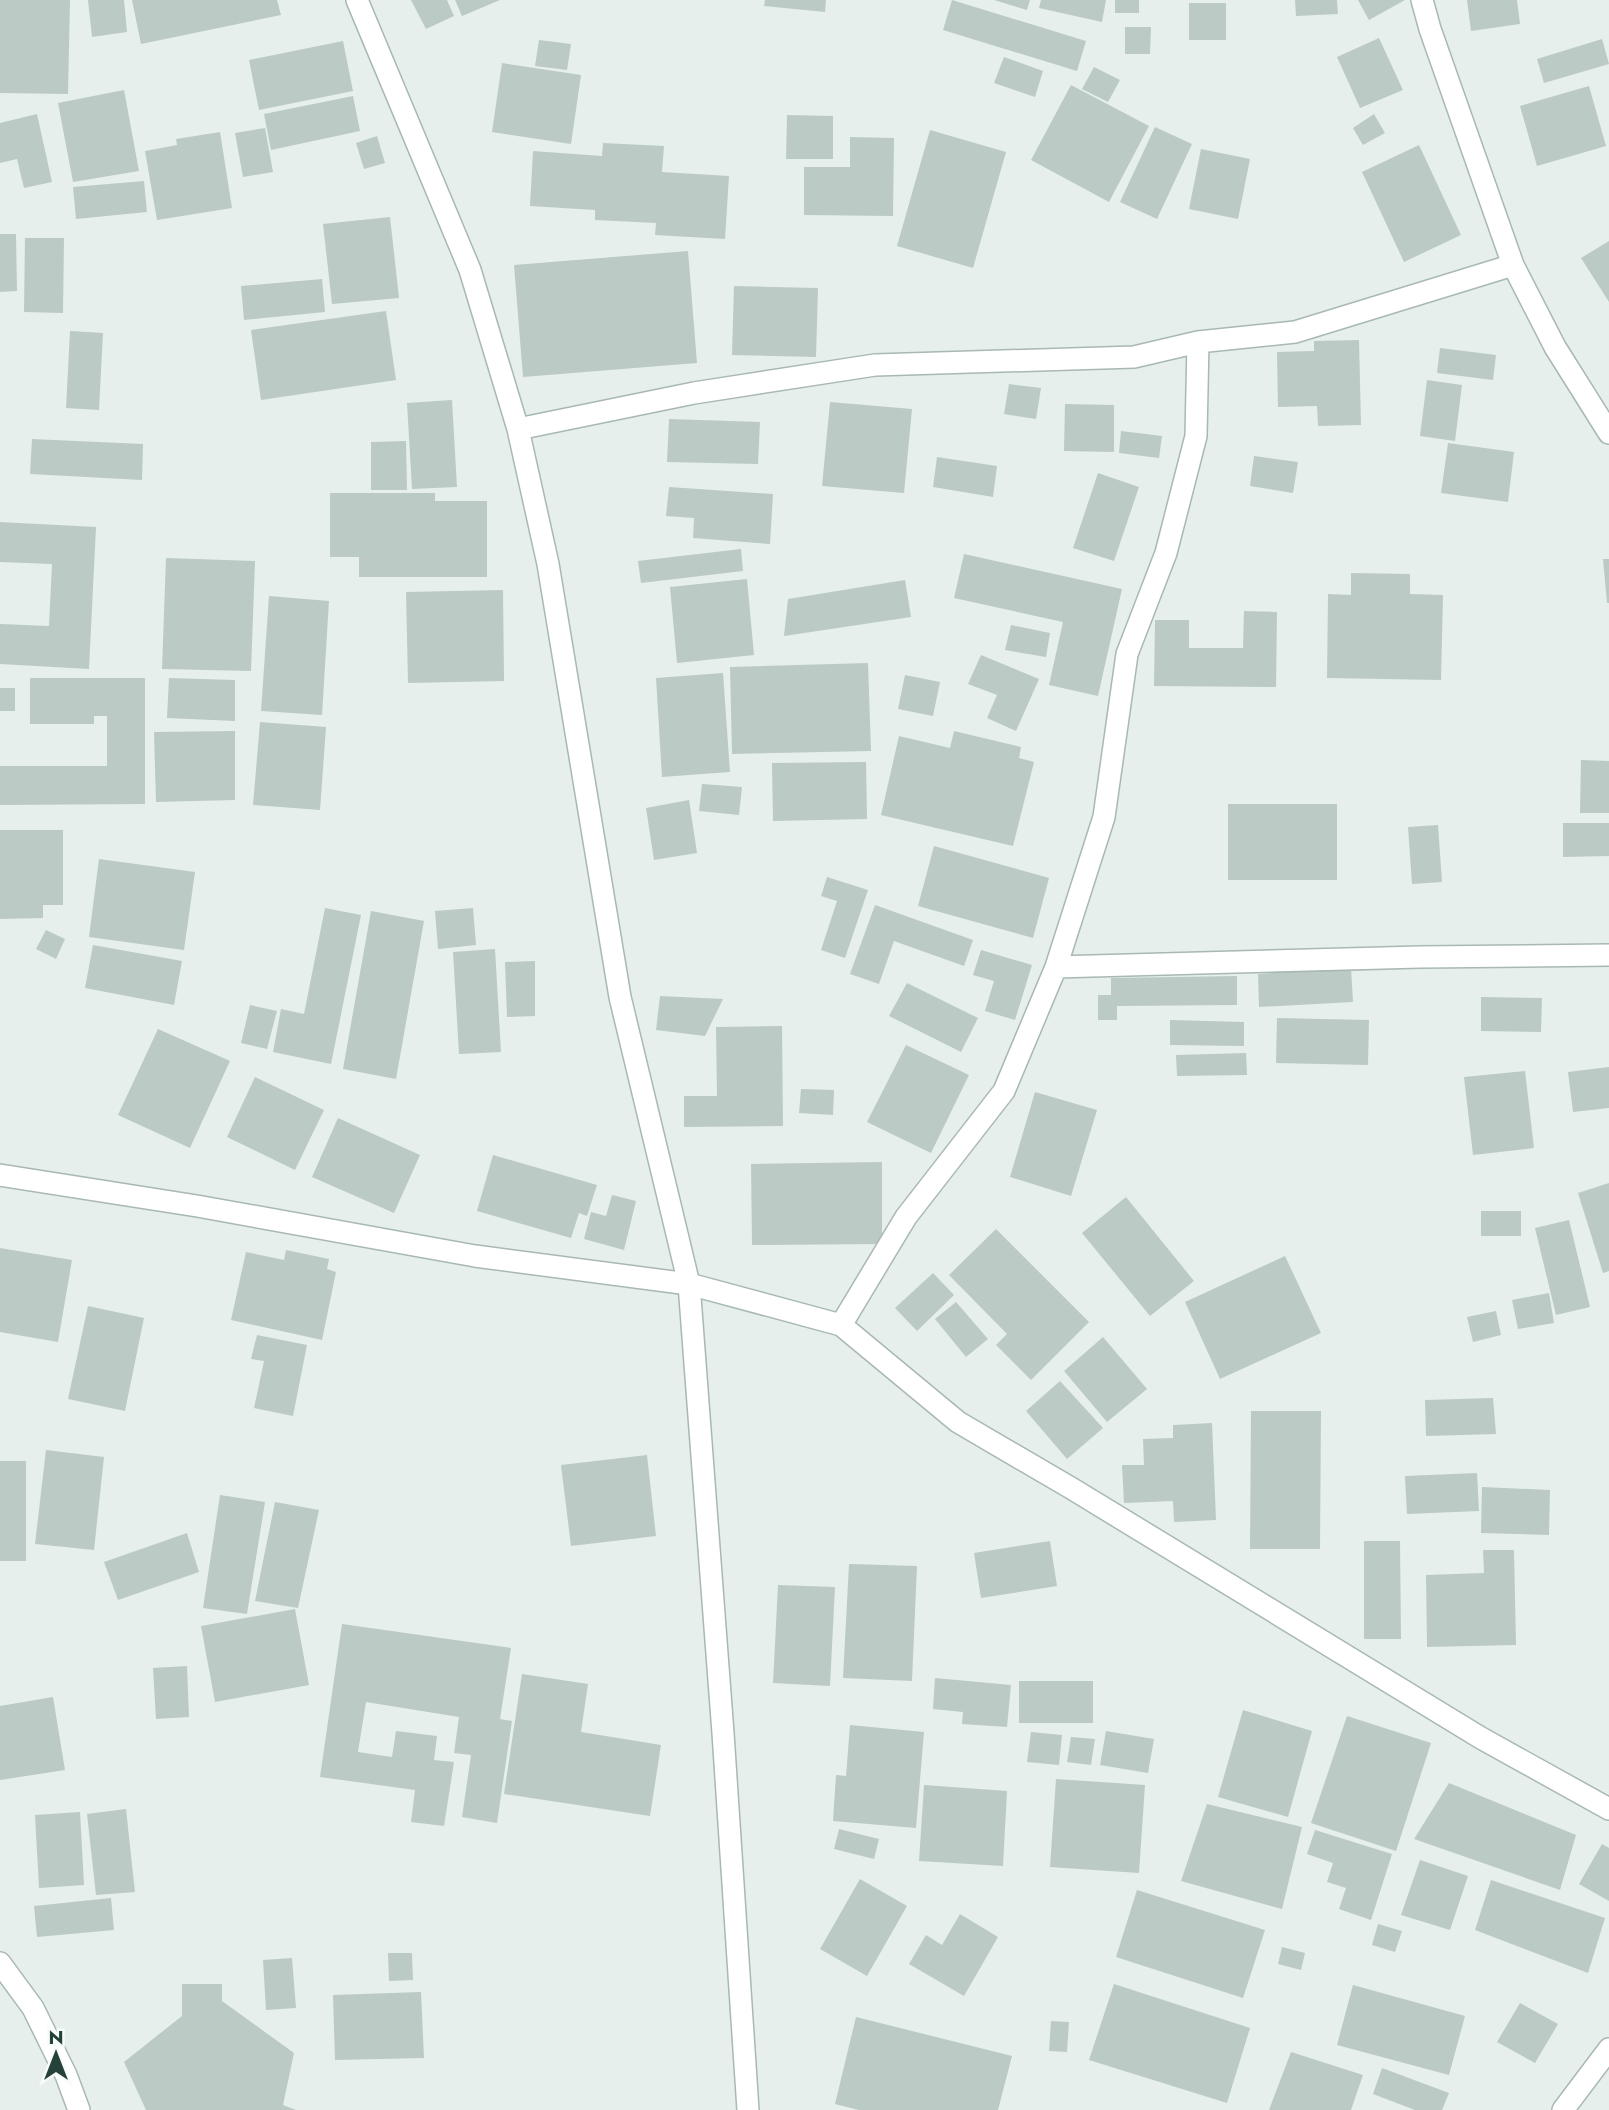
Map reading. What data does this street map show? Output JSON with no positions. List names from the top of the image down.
{
  "north": "top"
}
